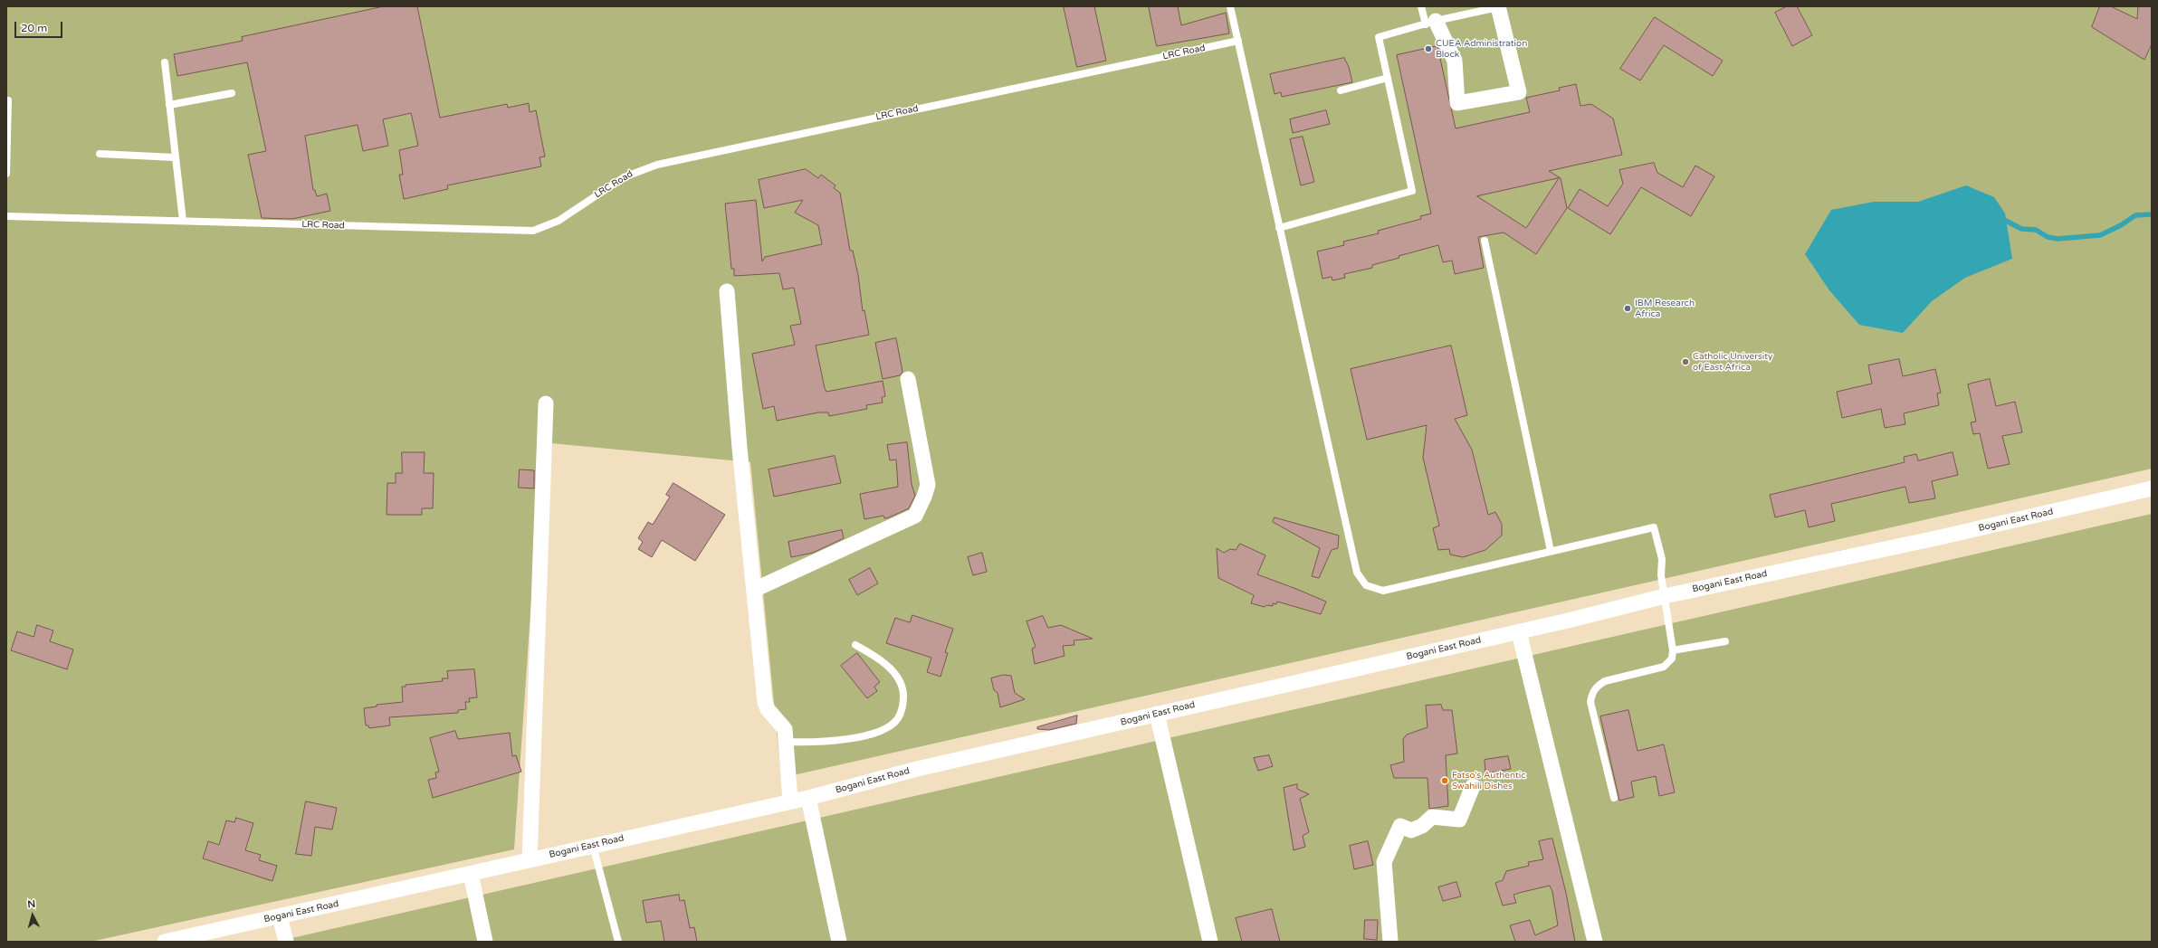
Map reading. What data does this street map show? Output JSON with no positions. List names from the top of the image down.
{
  "streets": {
    "street": ["Bogani East Road"],
    "lane": ["LRC Road"]
  },
  "places": [
    "CUEA Administration Block",
    "IBM Research Africa",
    "Catholic University of East Africa",
    "Fatso's Authentic Swahili Dishes"
  ],
  "scale_bar": "20 m",
  "north": "top"
}
